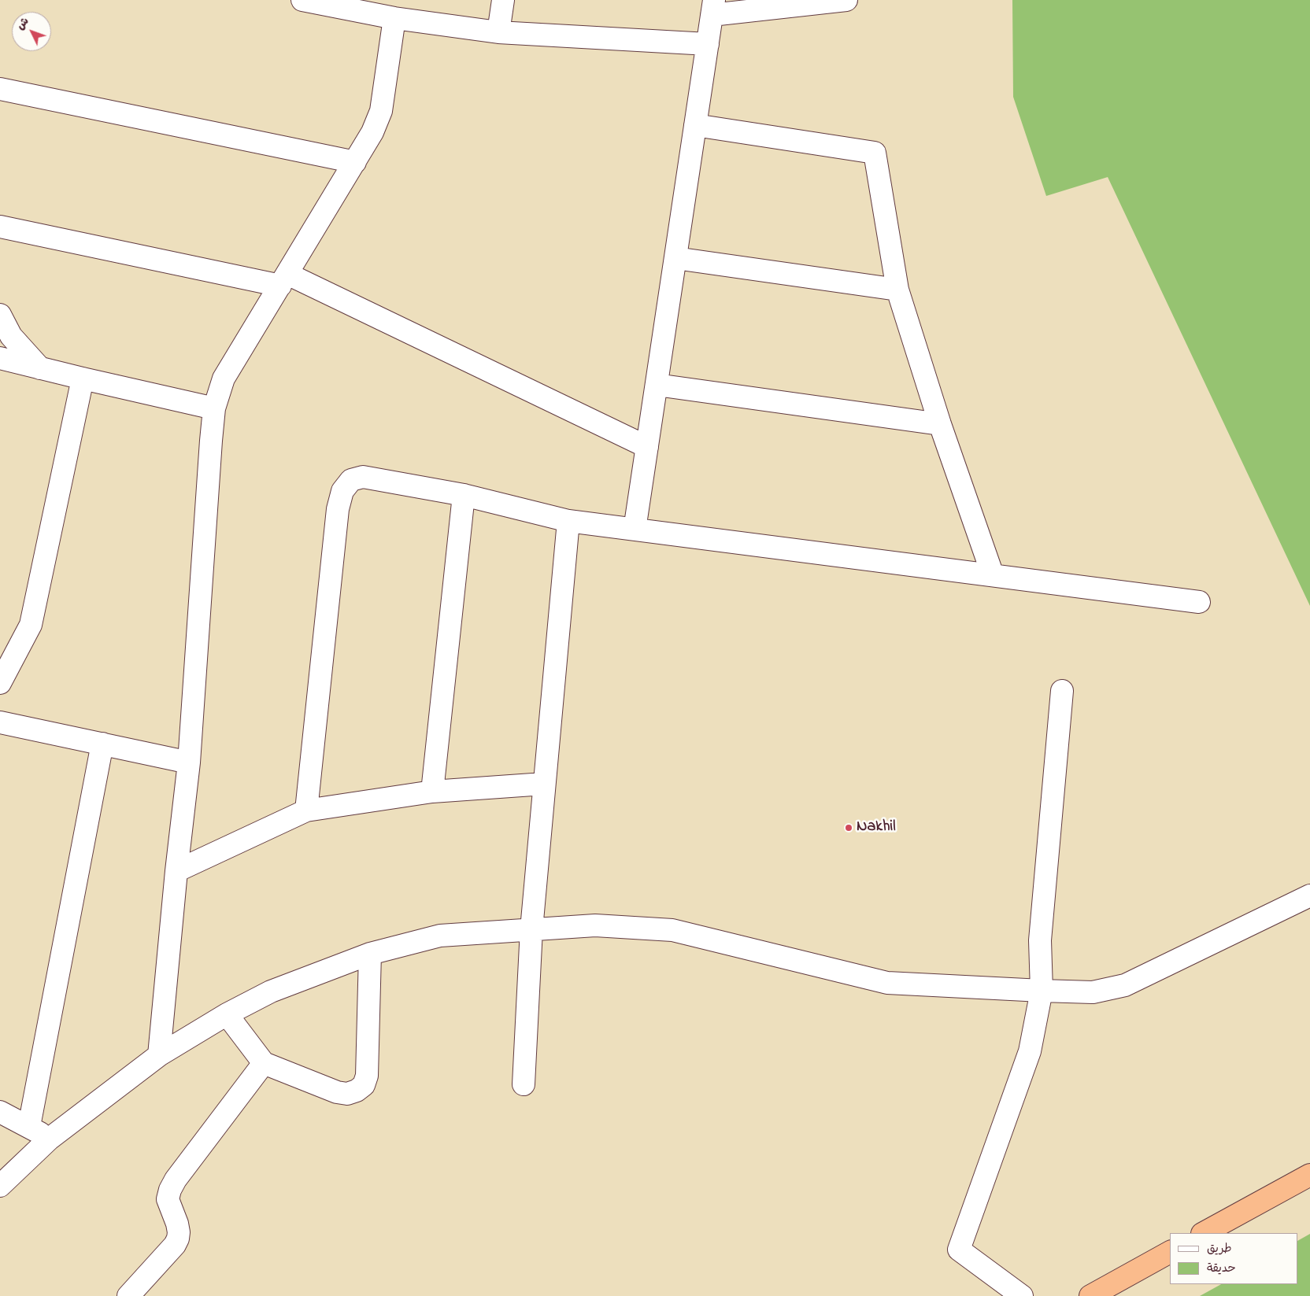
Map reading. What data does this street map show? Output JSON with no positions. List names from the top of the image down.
{
  "places": ["Nakhil"],
  "legend": ["طريق", "حديقة"],
  "north": "top left"
}
